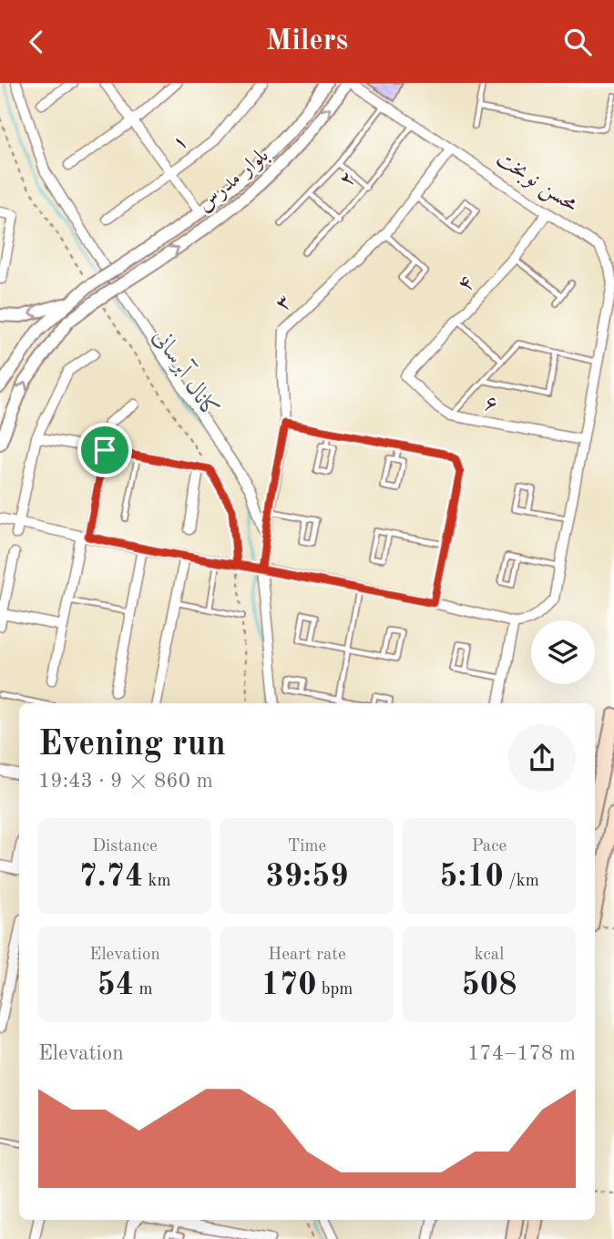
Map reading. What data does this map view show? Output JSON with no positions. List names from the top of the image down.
{
  "streets": {
    "street": [
      "۱",
      "بلوار مدرس",
      "محسن نوبخت",
      "۴",
      "۳",
      "۶"
    ],
    "lane": ["۲"]
  },
  "crossings": [
    ["۲", "محسن نوبخت"],
    ["محسن نوبخت", "۴"],
    ["محسن نوبخت", "۳"],
    ["محسن نوبخت", "۶"],
    ["۴", "۶"]
  ],
  "water": ["کانال آبرسانی"],
  "page": {
    "header": "Milers",
    "heading": ["Evening run", "19:43 · 9 × 860 m"],
    "stats": [
      ["Distance", "7.74 km"],
      ["Time", "39:59"],
      ["Pace", "5:10 /km"],
      ["Elevation", "54 m"],
      ["Heart rate", "170 bpm"],
      ["kcal", "508"]
    ],
    "chart": ["Elevation", "174–178 m"]
  }
}
